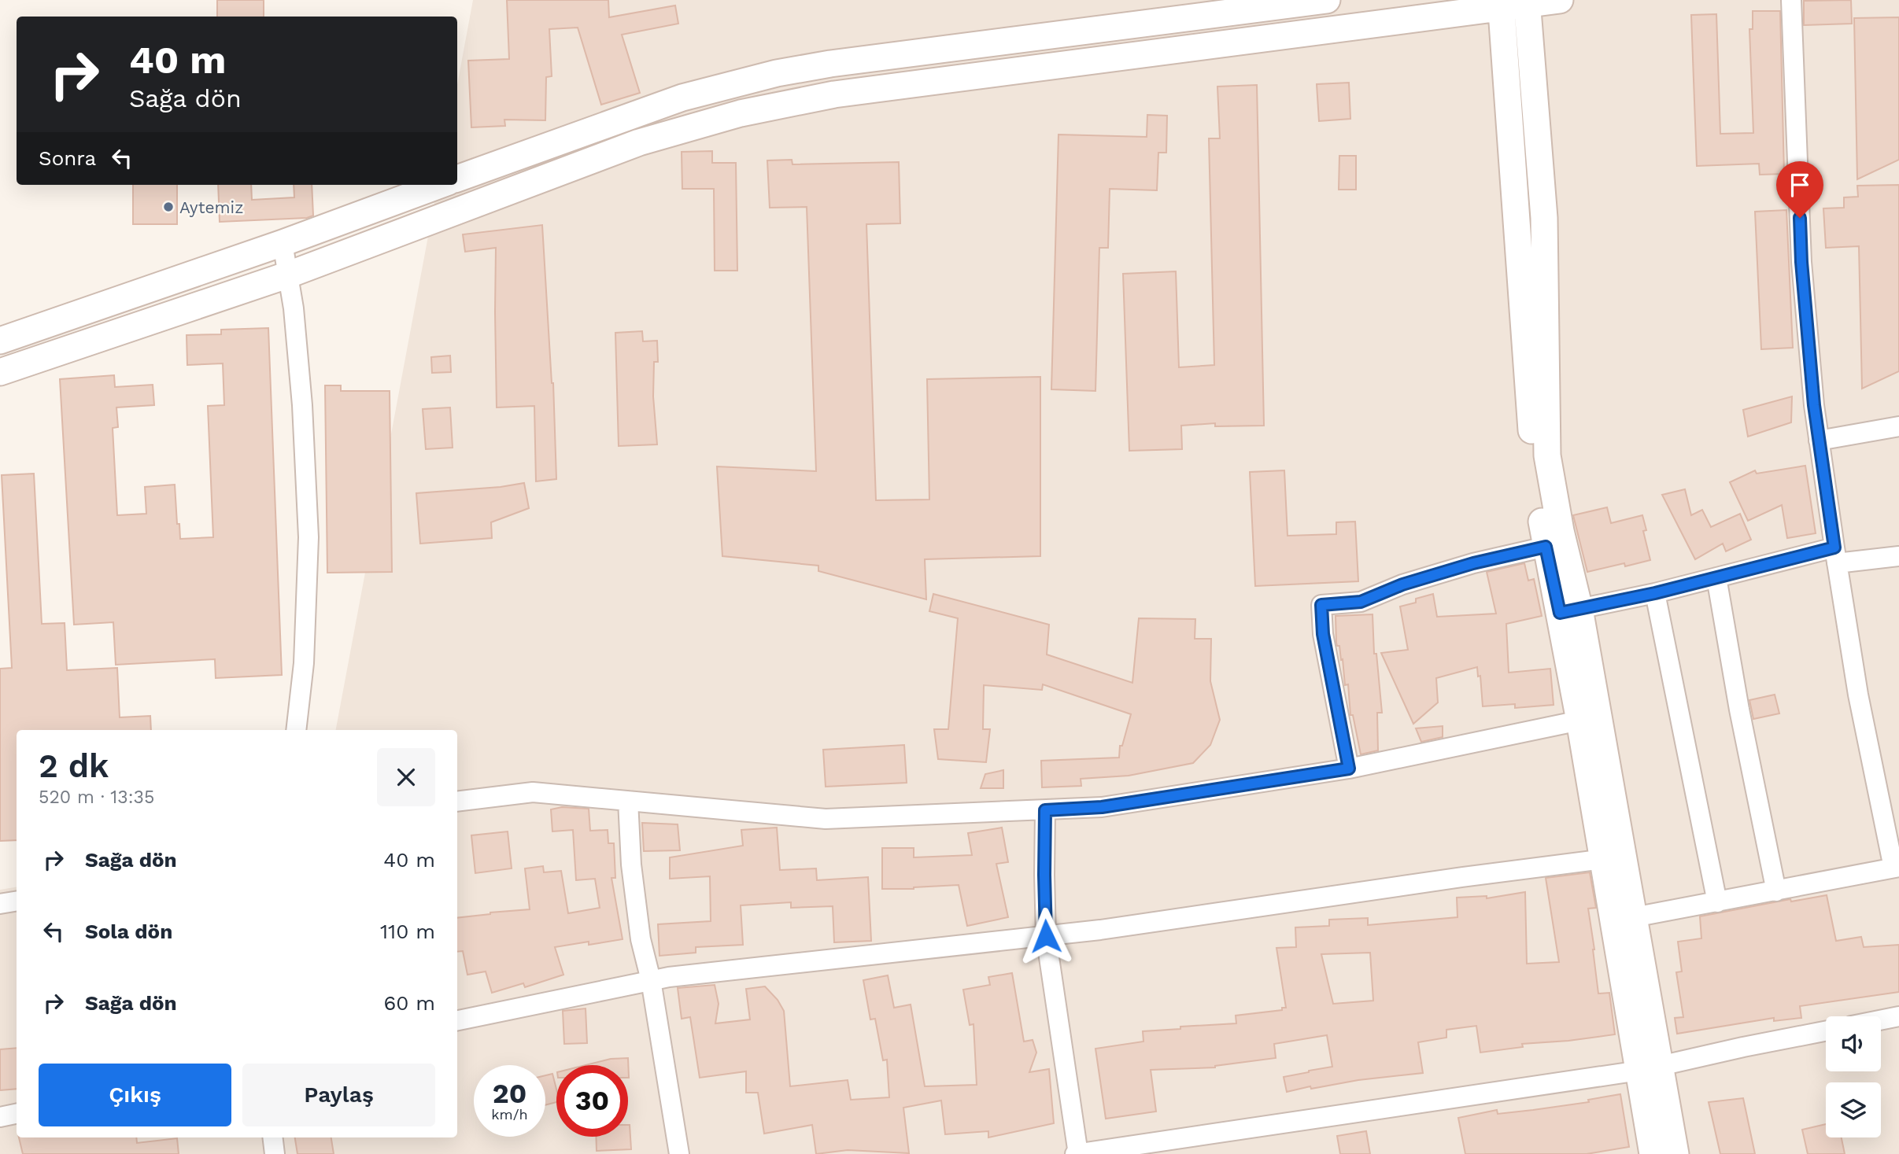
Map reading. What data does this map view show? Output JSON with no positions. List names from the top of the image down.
{
  "places": ["Aytemiz"],
  "page": {
    "turn": ["40 m", "Sağa dön"],
    "then": "Sonra",
    "heading": ["2 dk", "520 m · 13:35"],
    "list": [
      {
        "name": "Sağa dön",
        "value": "40 m"
      },
      {
        "name": "Sola dön",
        "value": "110 m"
      },
      {
        "name": "Sağa dön",
        "value": "60 m"
      }
    ],
    "buttons": ["Çıkış", "Paylaş"],
    "speed": "20 km/h",
    "limit": "30"
  }
}
